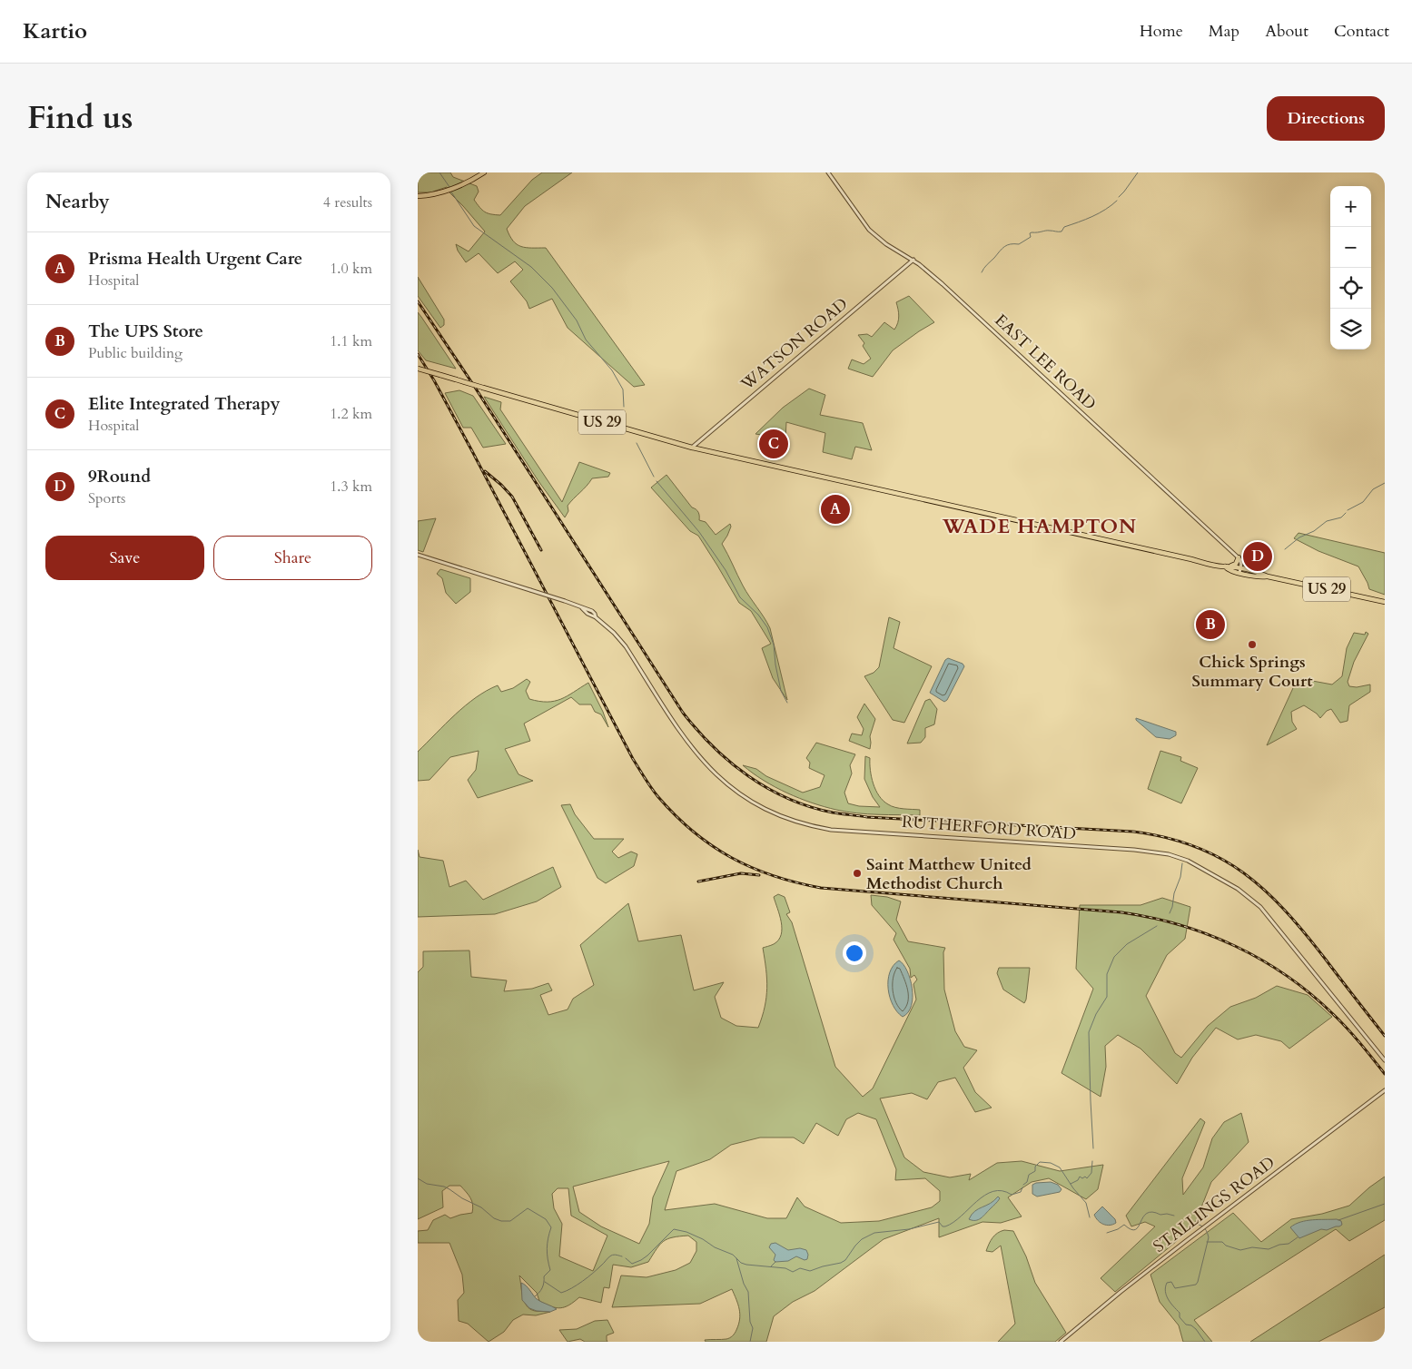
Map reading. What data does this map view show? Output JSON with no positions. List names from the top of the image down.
{
  "streets": {
    "main road": ["US 29"],
    "street": [
      "WATSON ROAD",
      "EAST LEE ROAD",
      "RUTHERFORD ROAD",
      "STALLINGS ROAD"
    ]
  },
  "crossings": [
    ["WATSON ROAD", "EAST LEE ROAD"],
    ["WATSON ROAD", "US 29"],
    ["EAST LEE ROAD", "US 29"]
  ],
  "districts": ["WADE HAMPTON"],
  "places": ["Chick Springs Summary Court", "Saint Matthew United Methodist Church"],
  "page": {
    "header": "Kartio",
    "nav": [
      "Home",
      "Map",
      "About",
      "Contact"
    ],
    "title": "Find us",
    "buttons": [
      "Directions",
      ["Save", "Share"]
    ],
    "heading": ["Nearby", "4 results"],
    "map_buttons": ["+", "−"],
    "list": [
      {
        "mark": "A",
        "name": "Prisma Health Urgent Care",
        "note": "Hospital",
        "value": "1.0 km"
      },
      {
        "mark": "B",
        "name": "The UPS Store",
        "note": "Public building",
        "value": "1.1 km"
      },
      {
        "mark": "C",
        "name": "Elite Integrated Therapy",
        "note": "Hospital",
        "value": "1.2 km"
      },
      {
        "mark": "D",
        "name": "9Round",
        "note": "Sports",
        "value": "1.3 km"
      }
    ],
    "pins": [
      "C",
      "A",
      "D",
      "B"
    ]
  }
}
